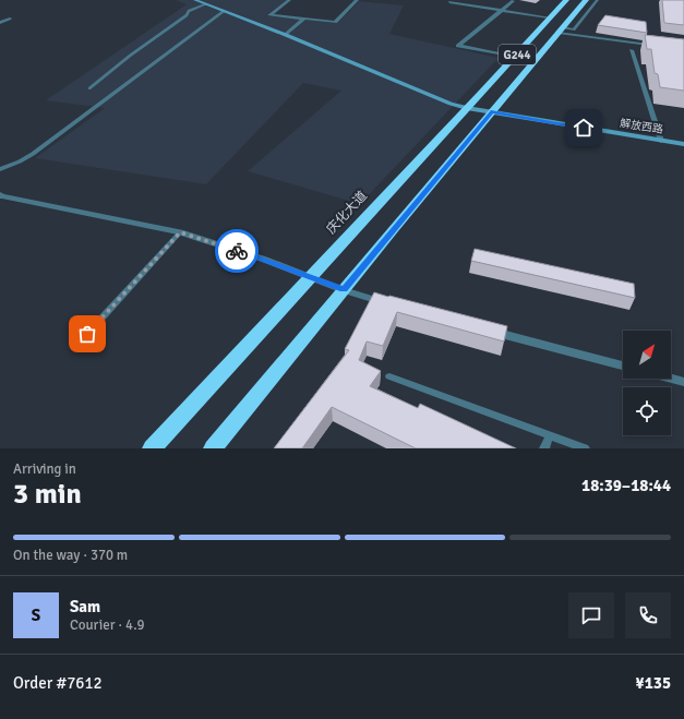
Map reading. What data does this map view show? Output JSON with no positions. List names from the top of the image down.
{
  "streets": {
    "highway": ["G244", "庆化大道"],
    "street": ["解放西路"]
  },
  "crossings": [
    ["G244", "解放西路"],
    ["解放西路", "庆化大道"]
  ],
  "north": "top right",
  "page": {
    "heading": ["3 min", "Arriving in", "18:39–18:44"],
    "panel": [
      "Sam",
      "Courier · 4.9",
      "Order #7612",
      "¥135"
    ],
    "bar": "On the way · 370 m",
    "round": "S"
  }
}
